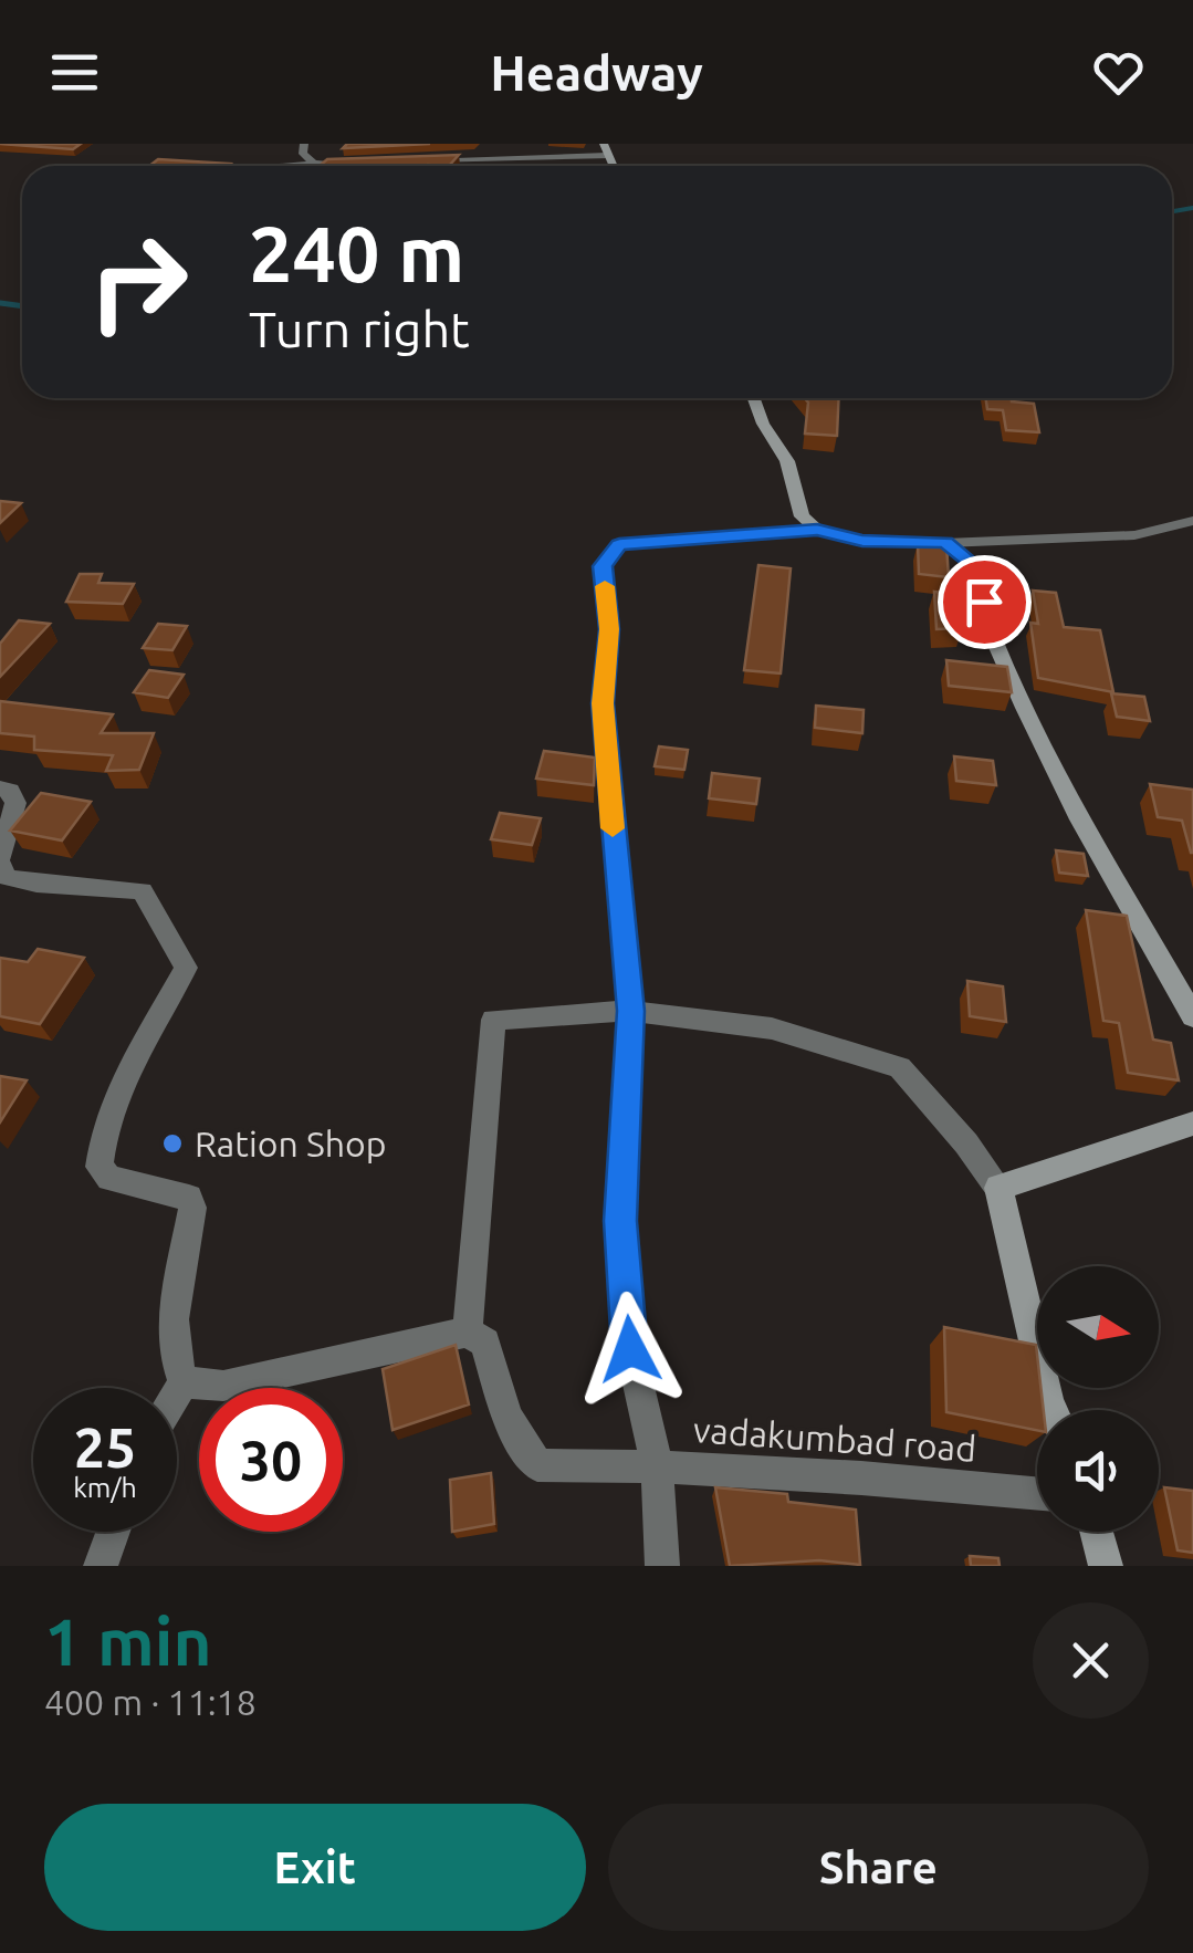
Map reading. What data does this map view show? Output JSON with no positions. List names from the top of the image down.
{
  "streets": {
    "street": ["vadakumbad road"]
  },
  "places": ["Ration Shop"],
  "north": "right",
  "page": {
    "header": "Headway",
    "turn": ["240 m", "Turn right"],
    "speed": "25 km/h",
    "limit": "30",
    "heading": ["1 min", "400 m · 11:18"],
    "buttons": ["Exit", "Share"]
  }
}
